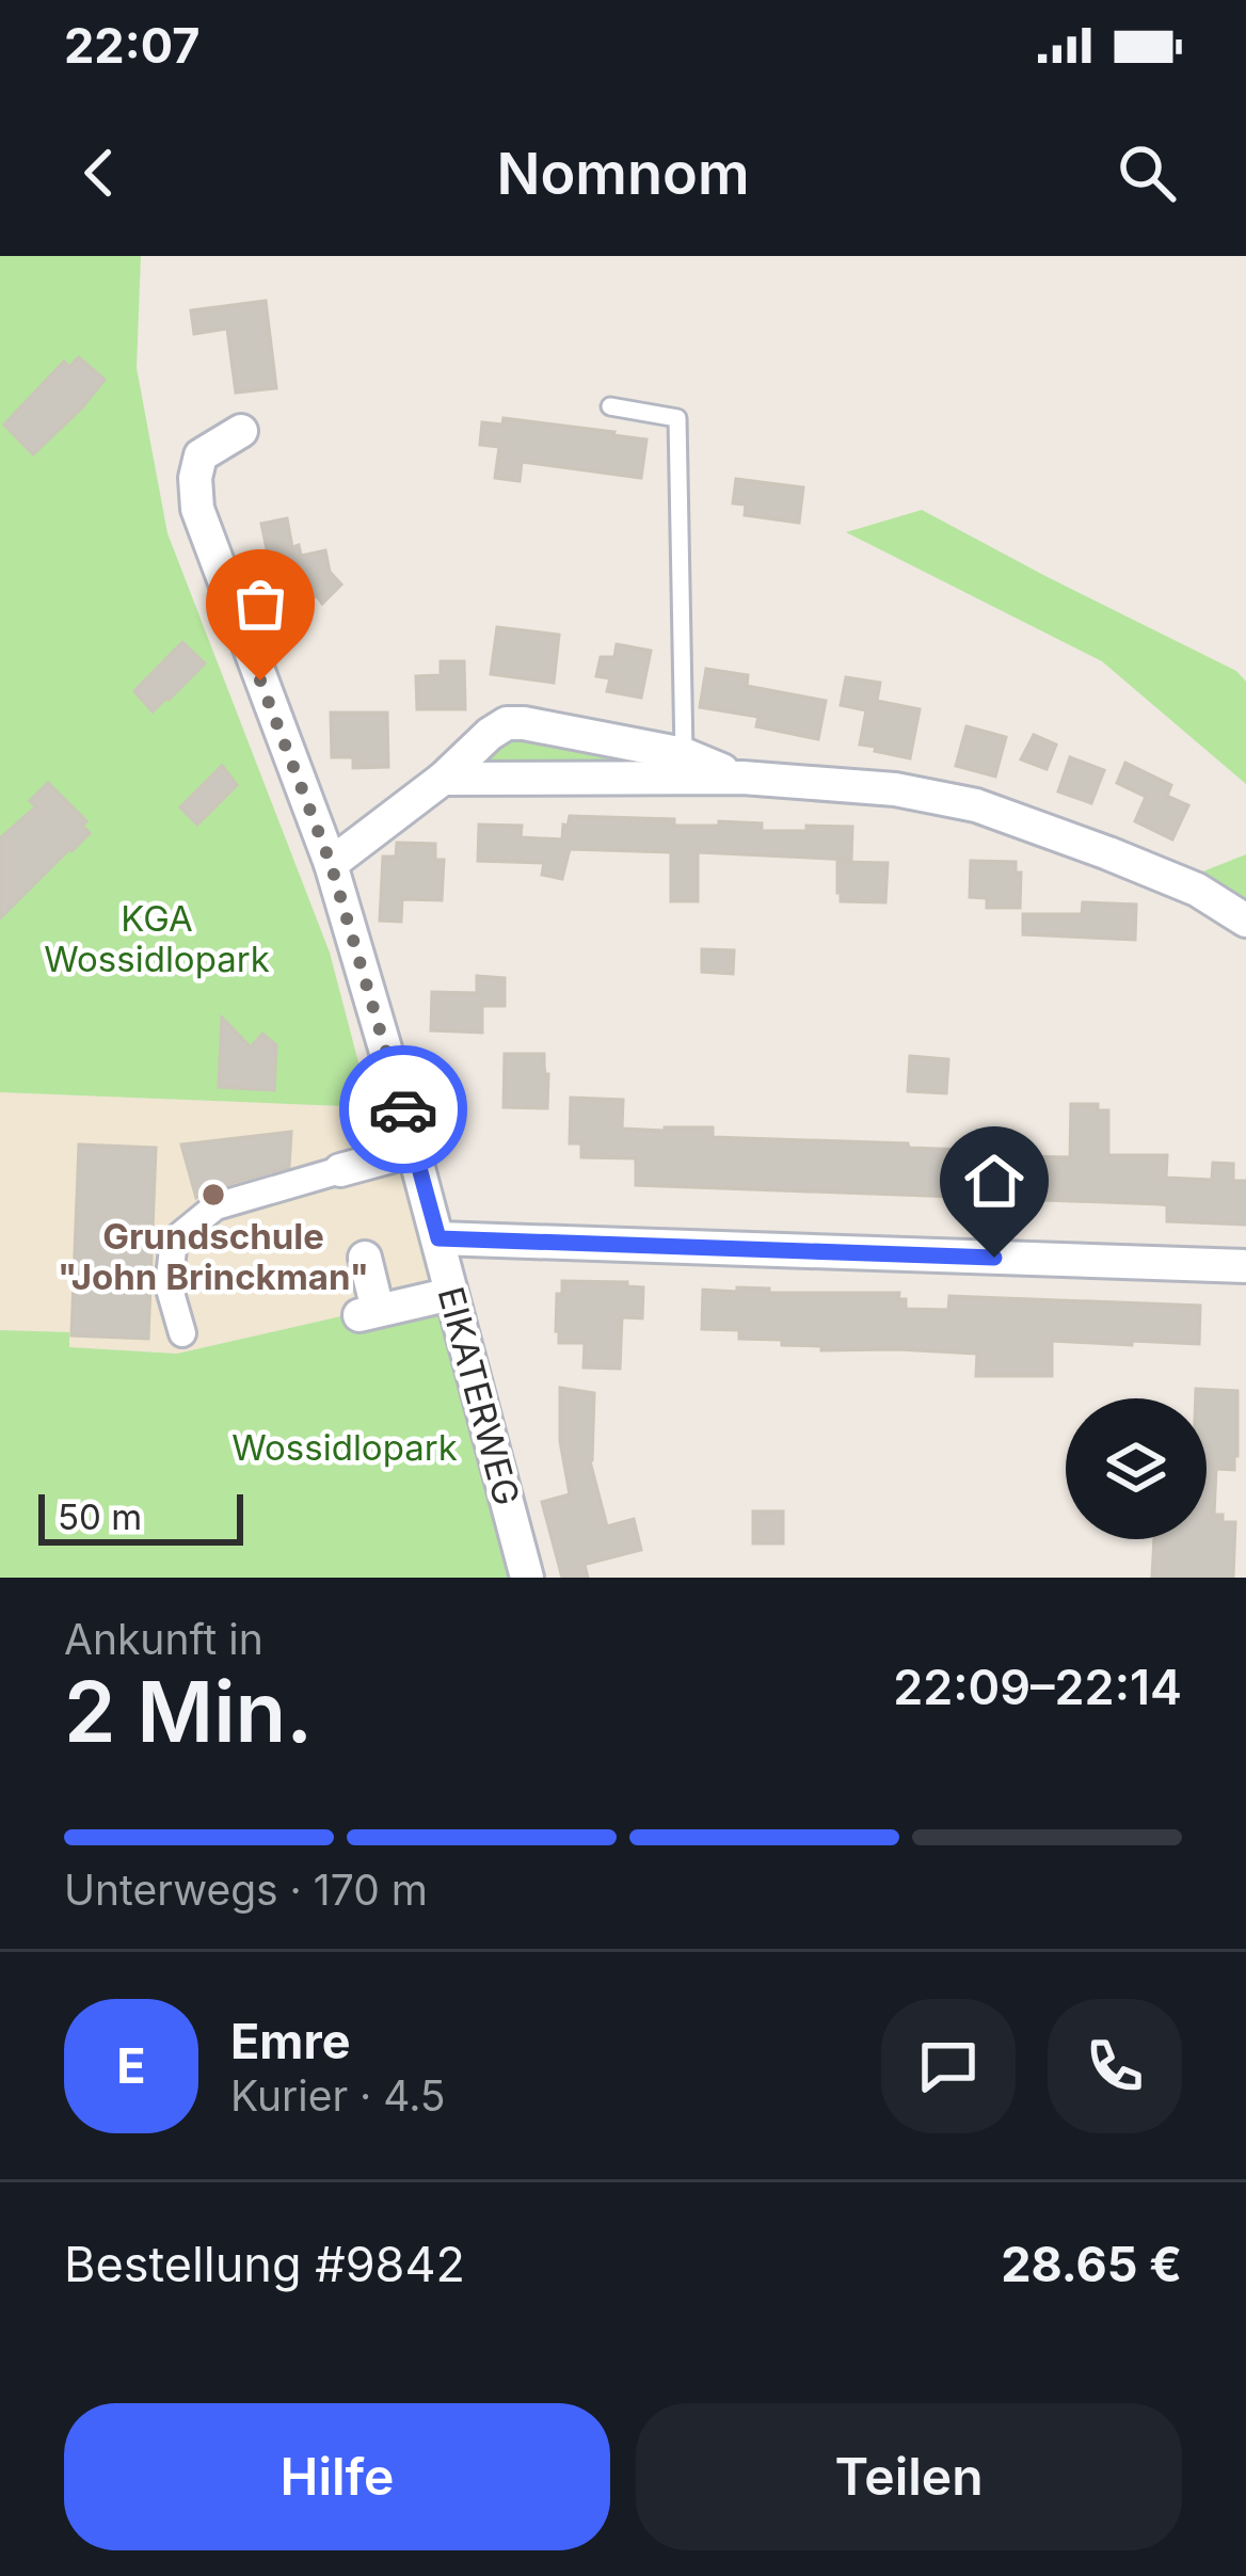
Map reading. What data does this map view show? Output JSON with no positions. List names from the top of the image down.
{
  "streets": {
    "street": ["EIKATERWEG"]
  },
  "parks": ["KGA Wossidlopark", "Wossidlopark"],
  "places": ["Grundschule \"John Brinckman\""],
  "scale_bar": "50 m",
  "page": {
    "status": "22:07",
    "header": "Nomnom",
    "scale": "50 m",
    "heading": ["2 Min.", "Ankunft in", "22:09–22:14"],
    "panel": [
      "Emre",
      "Kurier · 4.5",
      "Bestellung #9842",
      "28.65 €"
    ],
    "bar": "Unterwegs · 170 m",
    "round": "E",
    "buttons": ["Hilfe", "Teilen"]
  }
}
